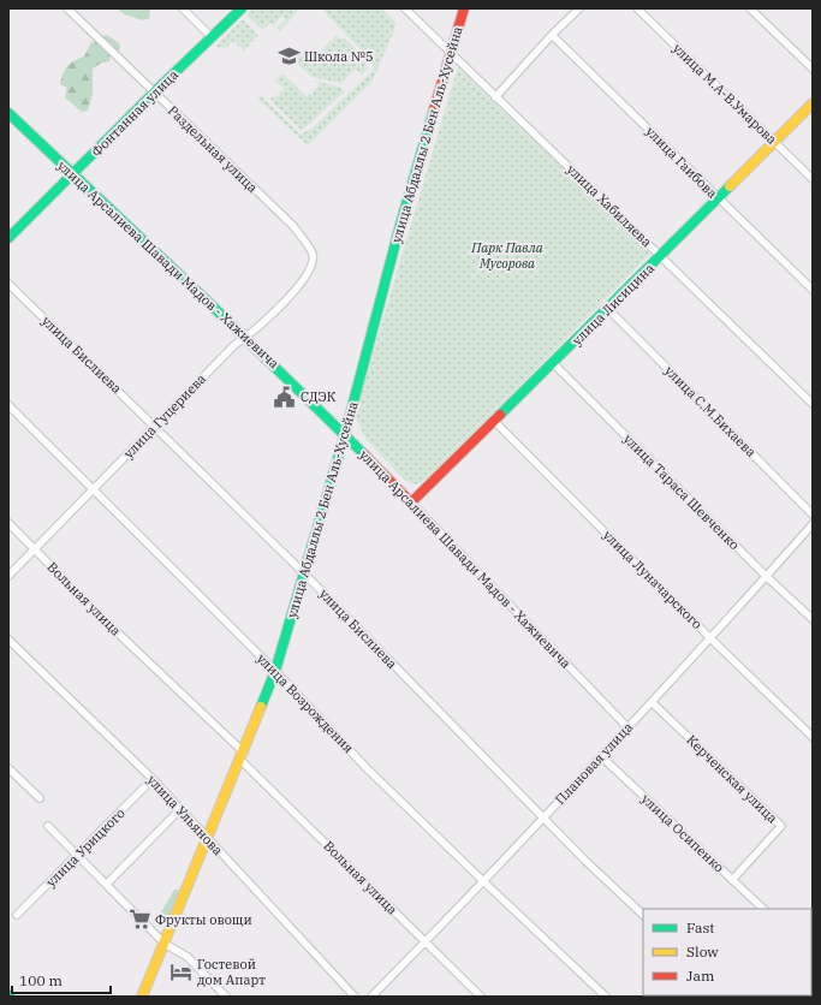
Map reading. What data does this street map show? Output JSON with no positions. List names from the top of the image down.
{
  "streets": {
    "street": [
      "улица М.А-В.Умарова",
      "Фонтанная улица",
      "улица Абдаллы 2 Бен Аль-Хусейна",
      "Раздельная улица",
      "улица Гаибова",
      "улица Хабиляева",
      "улица Арсалиева Шавади Мадов - Хажиевича",
      "улица Лисицина",
      "улица Бислиева",
      "улица С.М.Бихаева",
      "улица Гуцериева",
      "улица Тараса Шевченко",
      "улица Луначарского",
      "Вольная улица",
      "улица Возрождения",
      "Плановая улица",
      "Керченская улица",
      "улица Ульянова",
      "улица Осипенко",
      "улица Урицкого"
    ]
  },
  "crossings": [
    ["улица М.А-В.Умарова", "улица Лисицина"],
    ["Фонтанная улица", "Раздельная улица"],
    ["Фонтанная улица", "улица Арсалиева Шавади Мадов - Хажиевича"],
    ["улица Абдаллы 2 Бен Аль-Хусейна", "улица Хабиляева"],
    ["улица Абдаллы 2 Бен Аль-Хусейна", "улица Арсалиева Шавади Мадов - Хажиевича"],
    ["улица Абдаллы 2 Бен Аль-Хусейна", "улица Бислиева"],
    ["улица Абдаллы 2 Бен Аль-Хусейна", "Вольная улица"],
    ["улица Абдаллы 2 Бен Аль-Хусейна", "улица Возрождения"],
    ["улица Абдаллы 2 Бен Аль-Хусейна", "улица Ульянова"],
    ["Раздельная улица", "улица Гуцериева"],
    ["улица Гаибова", "улица Лисицина"],
    ["улица Хабиляева", "улица Лисицина"],
    ["улица Арсалиева Шавади Мадов - Хажиевича", "улица Лисицина"],
    ["улица Арсалиева Шавади Мадов - Хажиевича", "улица Гуцериева"],
    ["улица Арсалиева Шавади Мадов - Хажиевича", "Плановая улица"],
    ["улица Лисицина", "улица С.М.Бихаева"],
    ["улица Лисицина", "улица Тараса Шевченко"],
    ["улица Лисицина", "улица Луначарского"],
    ["улица Бислиева", "улица Гуцериева"],
    ["улица Бислиева", "Плановая улица"],
    ["улица Гуцериева", "Вольная улица"],
    ["улица Гуцериева", "улица Возрождения"],
    ["улица Тараса Шевченко", "Плановая улица"],
    ["улица Луначарского", "Плановая улица"],
    ["Вольная улица", "Плановая улица"],
    ["улица Возрождения", "Плановая улица"],
    ["Плановая улица", "Керченская улица"],
    ["Плановая улица", "улица Осипенко"],
    ["Керченская улица", "улица Осипенко"],
    ["улица Ульянова", "улица Урицкого"]
  ],
  "parks": ["Парк Павла Мусорова"],
  "places": {
    "school or university": ["Школа №5"],
    "public building": ["СДЭК"],
    "supermarket": ["Фрукты овощи"],
    "hotel": ["Гостевой дом Апарт"]
  },
  "legend": ["Fast", "Slow", "Jam"],
  "scale_bar": "100 m"
}
